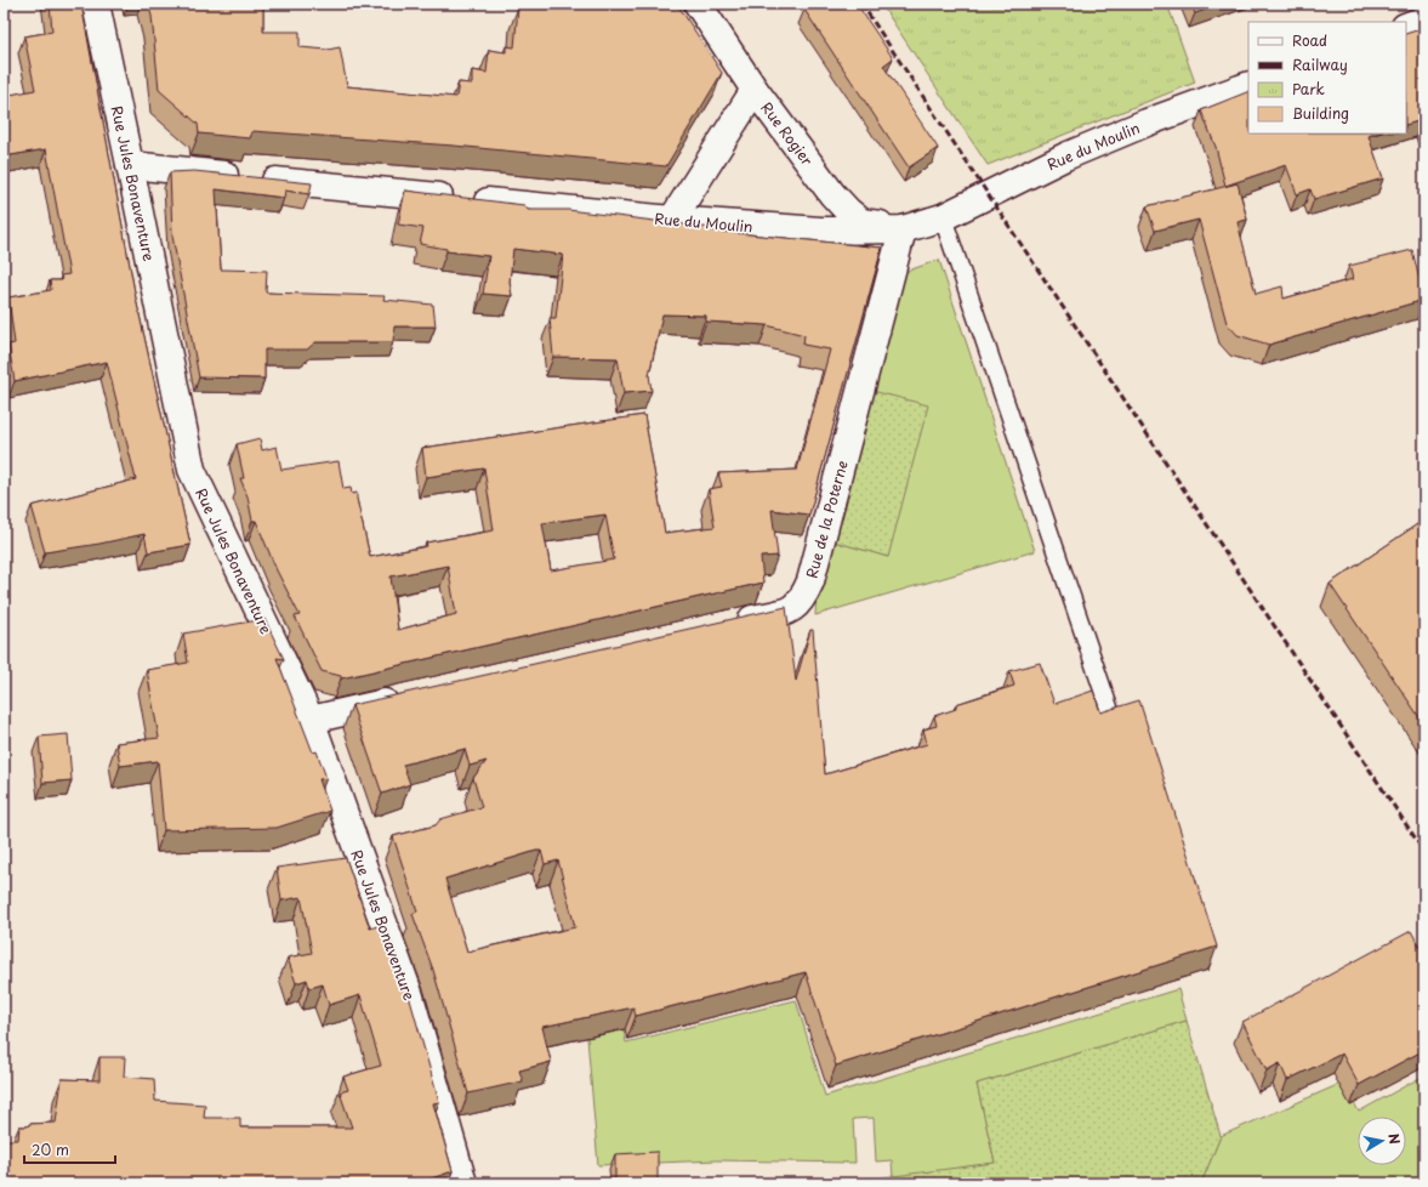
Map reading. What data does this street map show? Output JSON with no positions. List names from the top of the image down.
{
  "streets": {
    "street": [
      "Rue Rogier",
      "Rue du Moulin",
      "Rue Jules Bonaventure",
      "Rue de la Poterne"
    ]
  },
  "crossings": [
    ["Rue Rogier", "Rue du Moulin"],
    ["Rue Rogier", "Rue de la Poterne"],
    ["Rue du Moulin", "Rue Jules Bonaventure"],
    ["Rue du Moulin", "Rue de la Poterne"]
  ],
  "legend": [
    "Road",
    "Railway",
    "Park",
    "Building"
  ],
  "scale_bar": "20 m",
  "north": "right"
}
